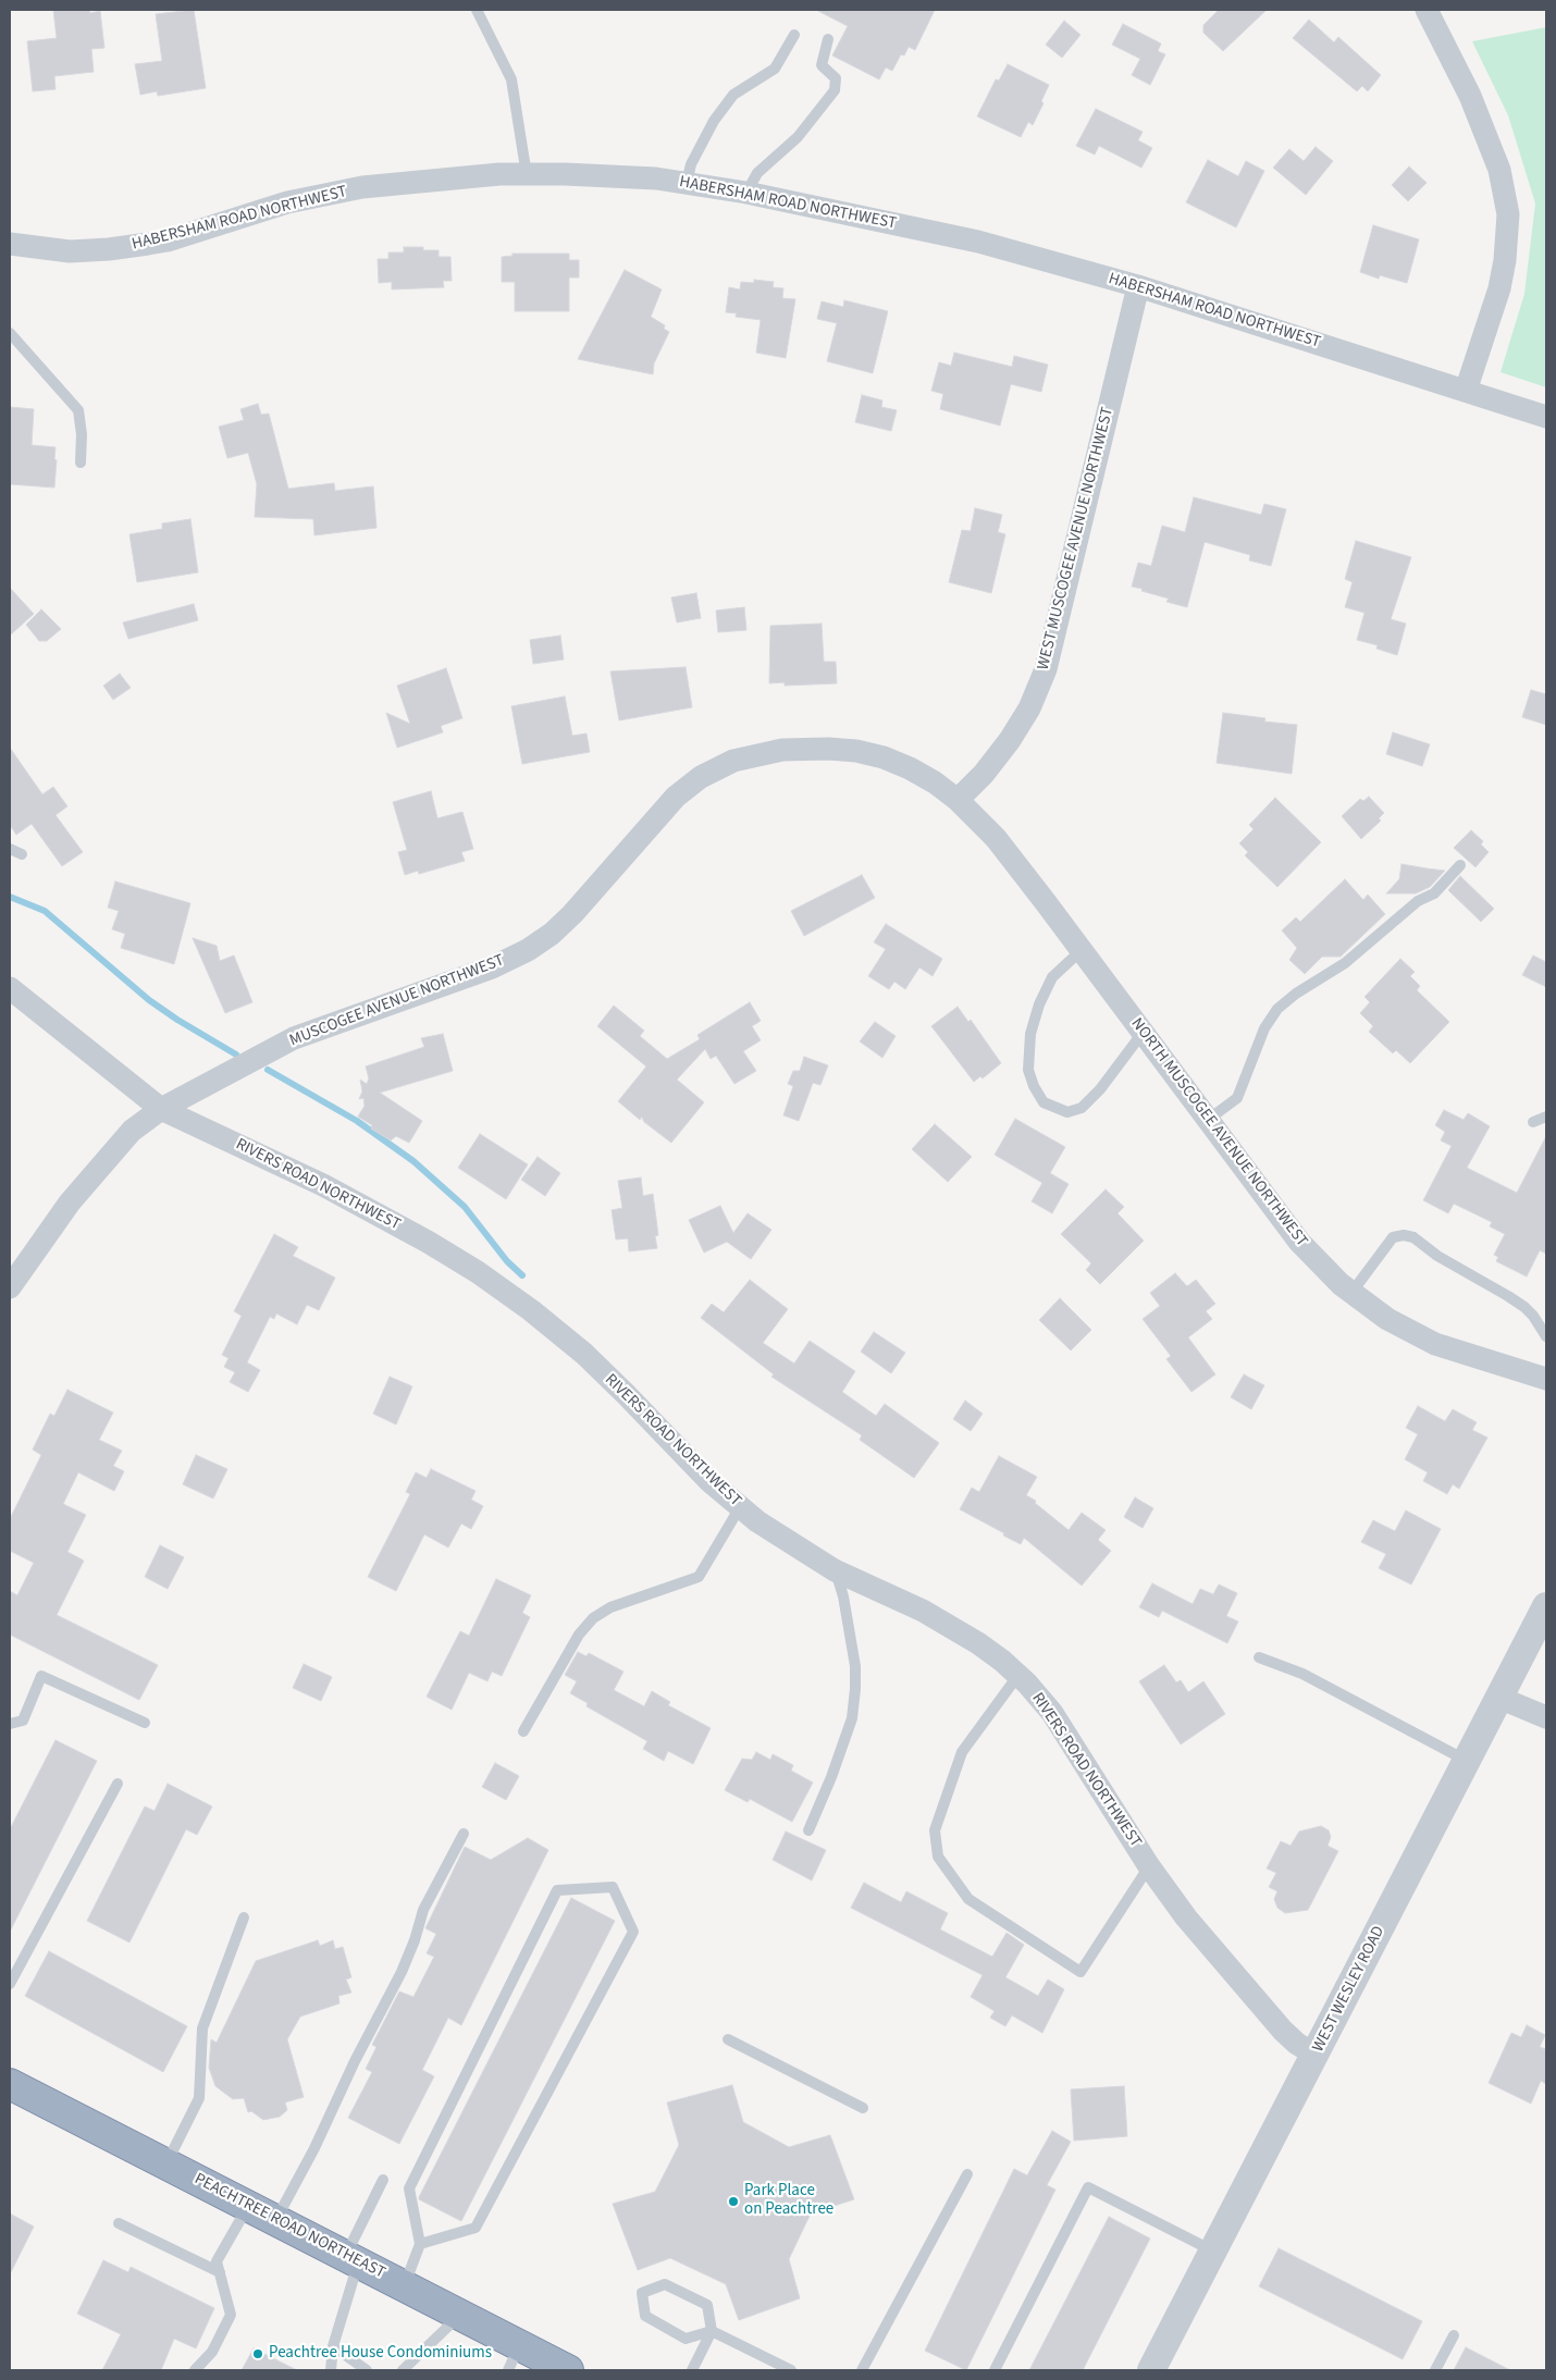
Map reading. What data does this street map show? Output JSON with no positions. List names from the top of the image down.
{
  "streets": {
    "highway": ["PEACHTREE ROAD NORTHEAST"],
    "street": [
      "HABERSHAM ROAD NORTHWEST",
      "WEST MUSCOGEE AVENUE NORTHWEST",
      "MUSCOGEE AVENUE NORTHWEST",
      "NORTH MUSCOGEE AVENUE NORTHWEST",
      "RIVERS ROAD NORTHWEST",
      "WEST WESLEY ROAD"
    ]
  },
  "crossings": [
    ["HABERSHAM ROAD NORTHWEST", "WEST MUSCOGEE AVENUE NORTHWEST"],
    ["WEST MUSCOGEE AVENUE NORTHWEST", "MUSCOGEE AVENUE NORTHWEST"],
    ["WEST MUSCOGEE AVENUE NORTHWEST", "NORTH MUSCOGEE AVENUE NORTHWEST"],
    ["MUSCOGEE AVENUE NORTHWEST", "NORTH MUSCOGEE AVENUE NORTHWEST"],
    ["MUSCOGEE AVENUE NORTHWEST", "RIVERS ROAD NORTHWEST"],
    ["RIVERS ROAD NORTHWEST", "WEST WESLEY ROAD"]
  ],
  "places": ["Park Place on Peachtree", "Peachtree House Condominiums"]
}
